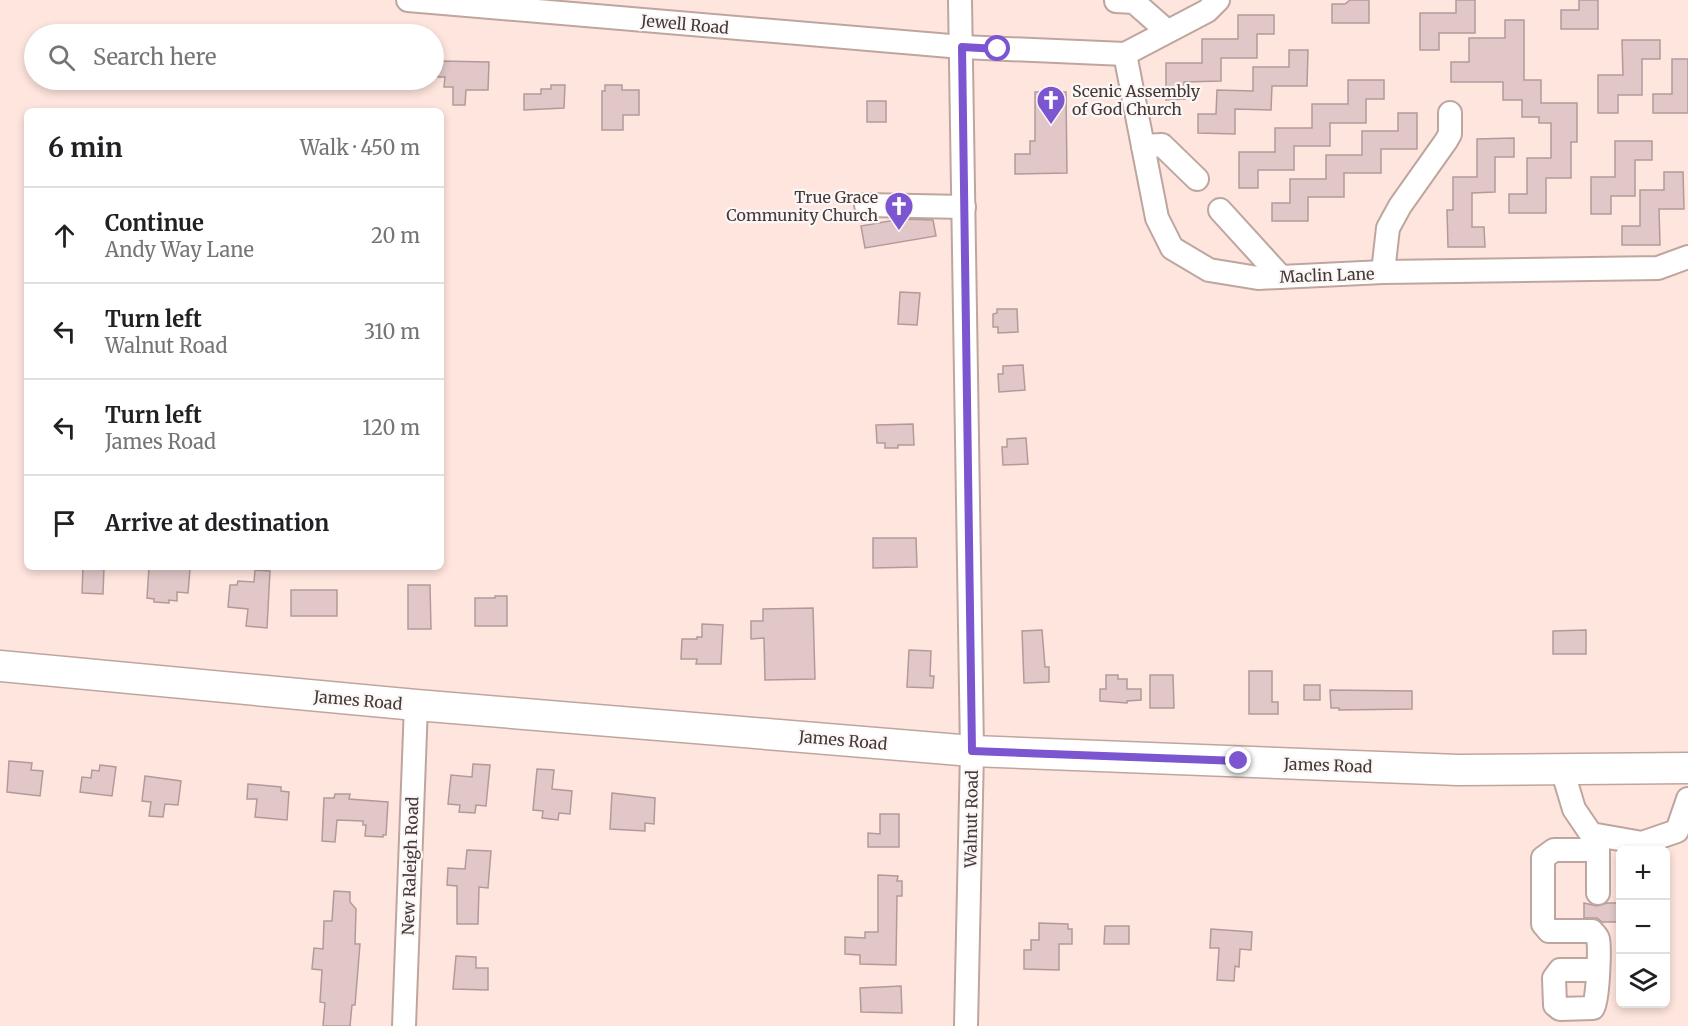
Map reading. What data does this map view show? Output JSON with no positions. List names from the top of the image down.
{
  "streets": {
    "main road": ["James Road"],
    "street": [
      "Jewell Road",
      "Maclin Lane",
      "Walnut Road",
      "New Raleigh Road"
    ]
  },
  "crossings": [
    ["Jewell Road", "Maclin Lane"],
    ["Jewell Road", "Walnut Road"],
    ["James Road", "Walnut Road"],
    ["James Road", "New Raleigh Road"]
  ],
  "places": {
    "church": ["Scenic Assembly of God Church", "True Grace Community Church"]
  },
  "page": {
    "search": "Search here",
    "heading": ["6 min", "Walk · 450 m"],
    "list": [
      ["Continue", "Andy Way Lane", "20 m"],
      ["Turn left", "Walnut Road", "310 m"],
      ["Turn left", "James Road", "120 m"],
      "Arrive at destination"
    ],
    "map_buttons": ["+", "−"]
  }
}
